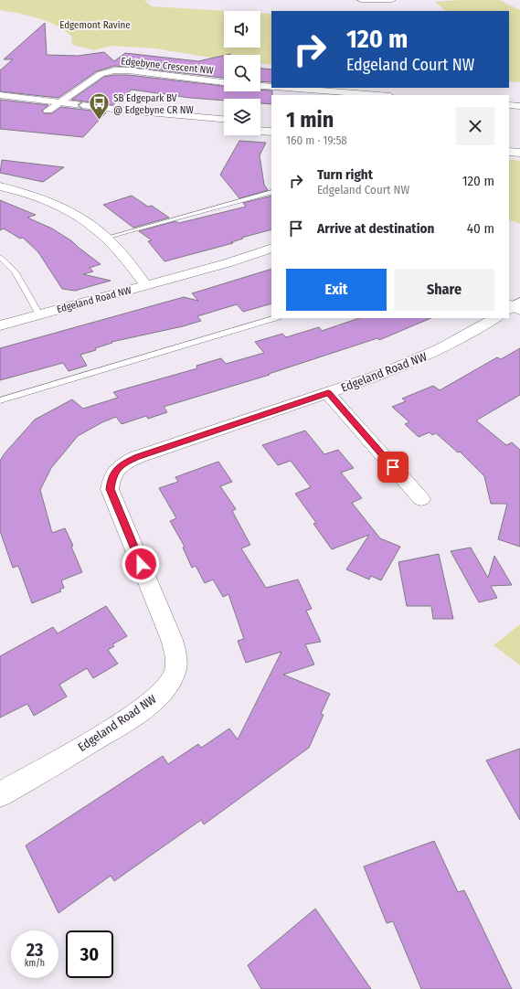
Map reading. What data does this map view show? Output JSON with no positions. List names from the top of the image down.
{
  "streets": {
    "street": ["Edgebyne Crescent NW", "Edgeland Road NW"]
  },
  "parks": ["Edgemont Ravine"],
  "places": {
    "bus stop": ["SB Edgepark BV @ Edgebyne CR NW"]
  },
  "page": {
    "turn": ["120 m", "Edgeland Court NW"],
    "heading": ["1 min", "160 m · 19:58"],
    "list": [
      {
        "name": "Turn right",
        "note": "Edgeland Court NW",
        "value": "120 m"
      },
      {
        "name": "Arrive at destination",
        "value": "40 m"
      }
    ],
    "buttons": ["Exit", "Share"],
    "speed": "23 km/h",
    "limit": "30"
  }
}
